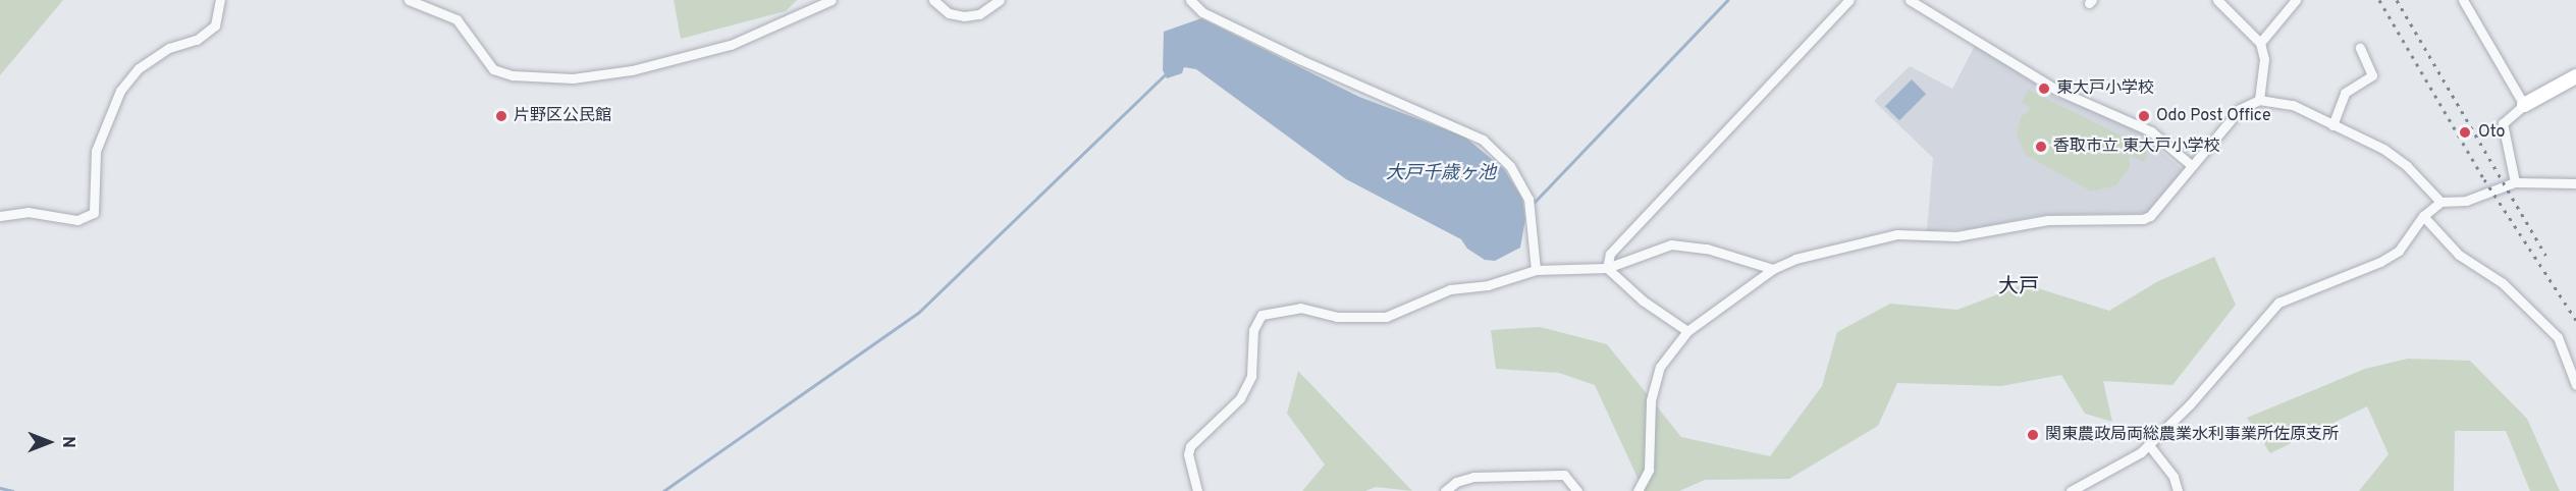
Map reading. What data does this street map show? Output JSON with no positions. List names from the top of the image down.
{
  "districts": ["大戸"],
  "water": ["大戸千歳ヶ池"],
  "places": [
    "東大戸小学校",
    "片野区公民館",
    "Odo Post Office",
    "Oto",
    "香取市立 東大戸小学校",
    "関東農政局両総農業水利事業所佐原支所"
  ],
  "north": "right"
}
